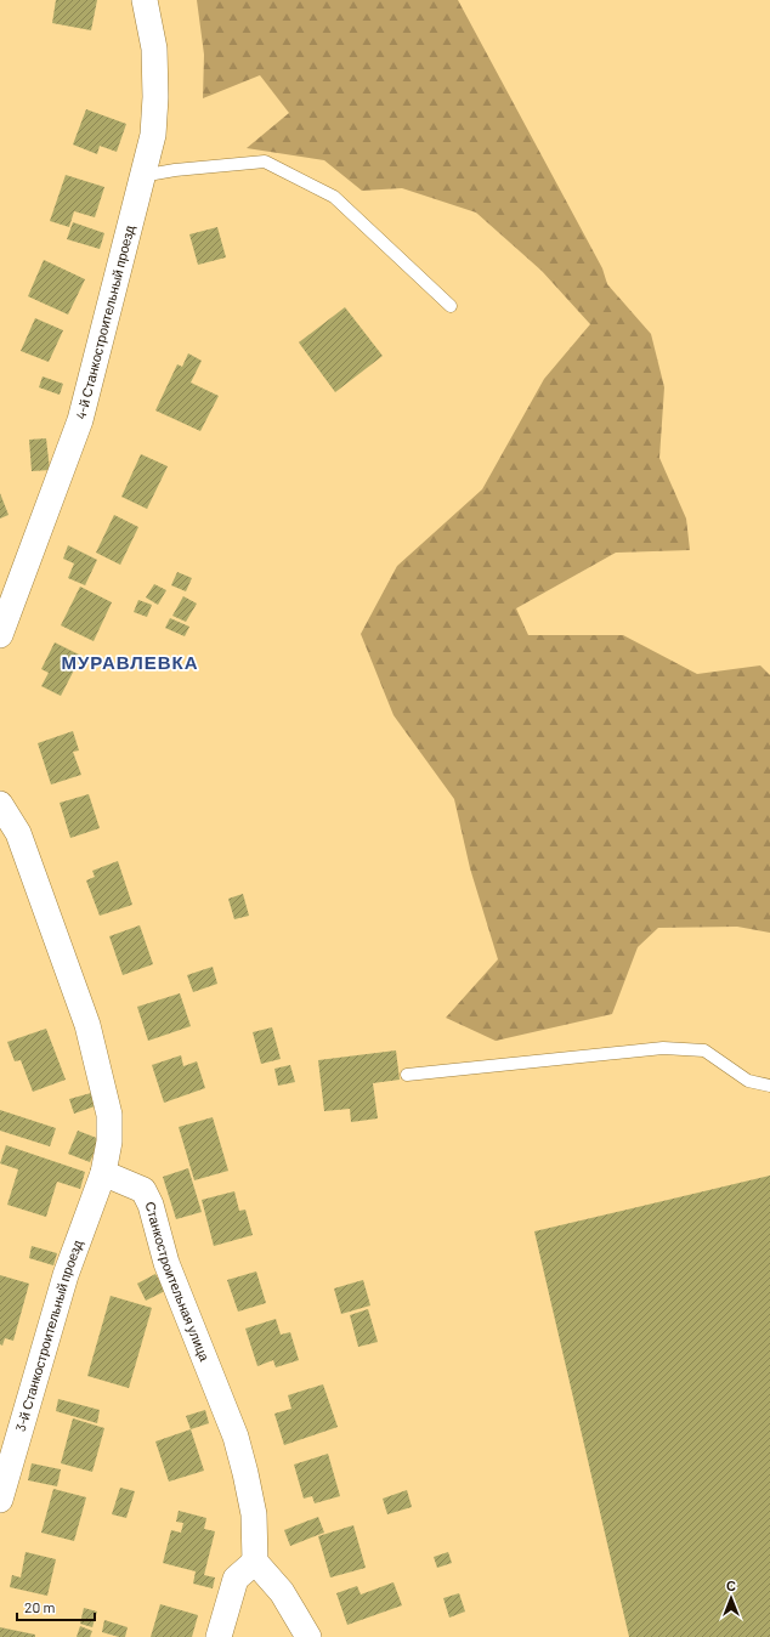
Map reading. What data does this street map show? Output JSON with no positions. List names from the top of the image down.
{
  "streets": {
    "street": ["4-й Станкостроительный проезд", "Станкостроительная улица", "3-й Станкостроительный проезд"]
  },
  "crossings": [
    ["Станкостроительная улица", "3-й Станкостроительный проезд"]
  ],
  "districts": ["МУРАВЛЕВКА"],
  "scale_bar": "20 m",
  "north": "top"
}
